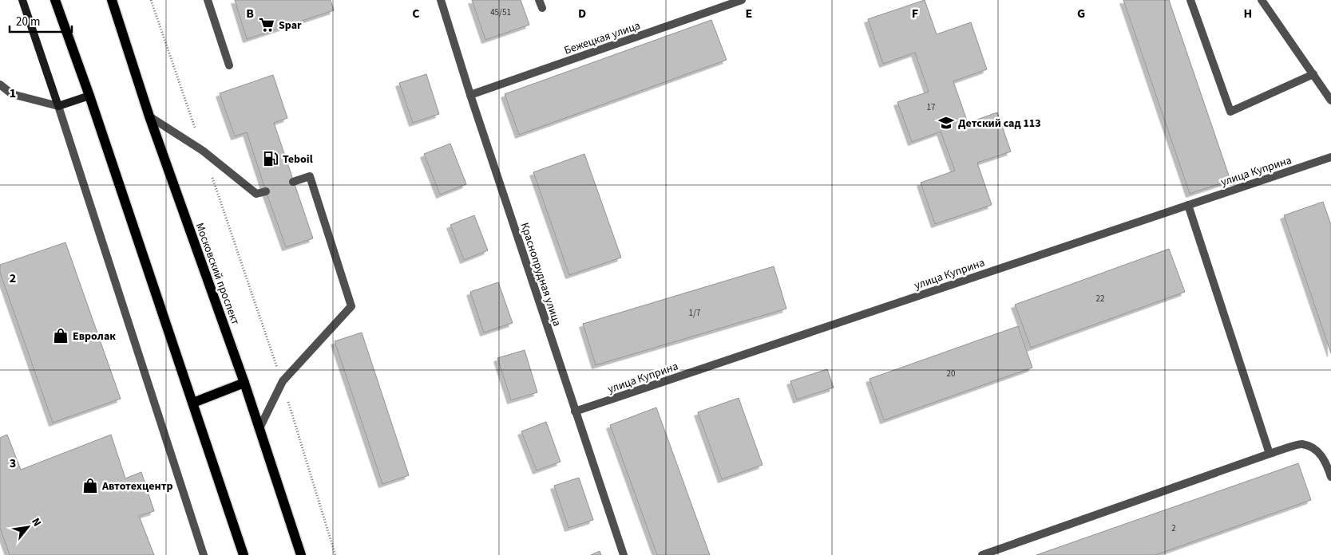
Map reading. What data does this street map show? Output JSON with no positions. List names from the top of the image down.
{
  "streets": {
    "main road": ["Московский проспект"],
    "street": ["Бежецкая улица", "улица Куприна", "Краснопрудная улица"]
  },
  "crossings": [
    ["Бежецкая улица", "Краснопрудная улица"],
    ["улица Куприна", "Краснопрудная улица"]
  ],
  "places": {
    "supermarket": ["Spar"],
    "school or university": ["Детский сад 113"],
    "fuel station": ["Teboil"],
    "shop": ["Евролак", "Автотехцентр"]
  },
  "house_numbers": [
    "45/51",
    "17",
    "22",
    "1/7",
    "20",
    "2"
  ],
  "scale_bar": "20 m",
  "north": "top right",
  "grid": {
    "columns": [
      "B",
      "C",
      "D",
      "E",
      "F",
      "G",
      "H"
    ],
    "rows": ["1", "2", "3"]
  }
}
